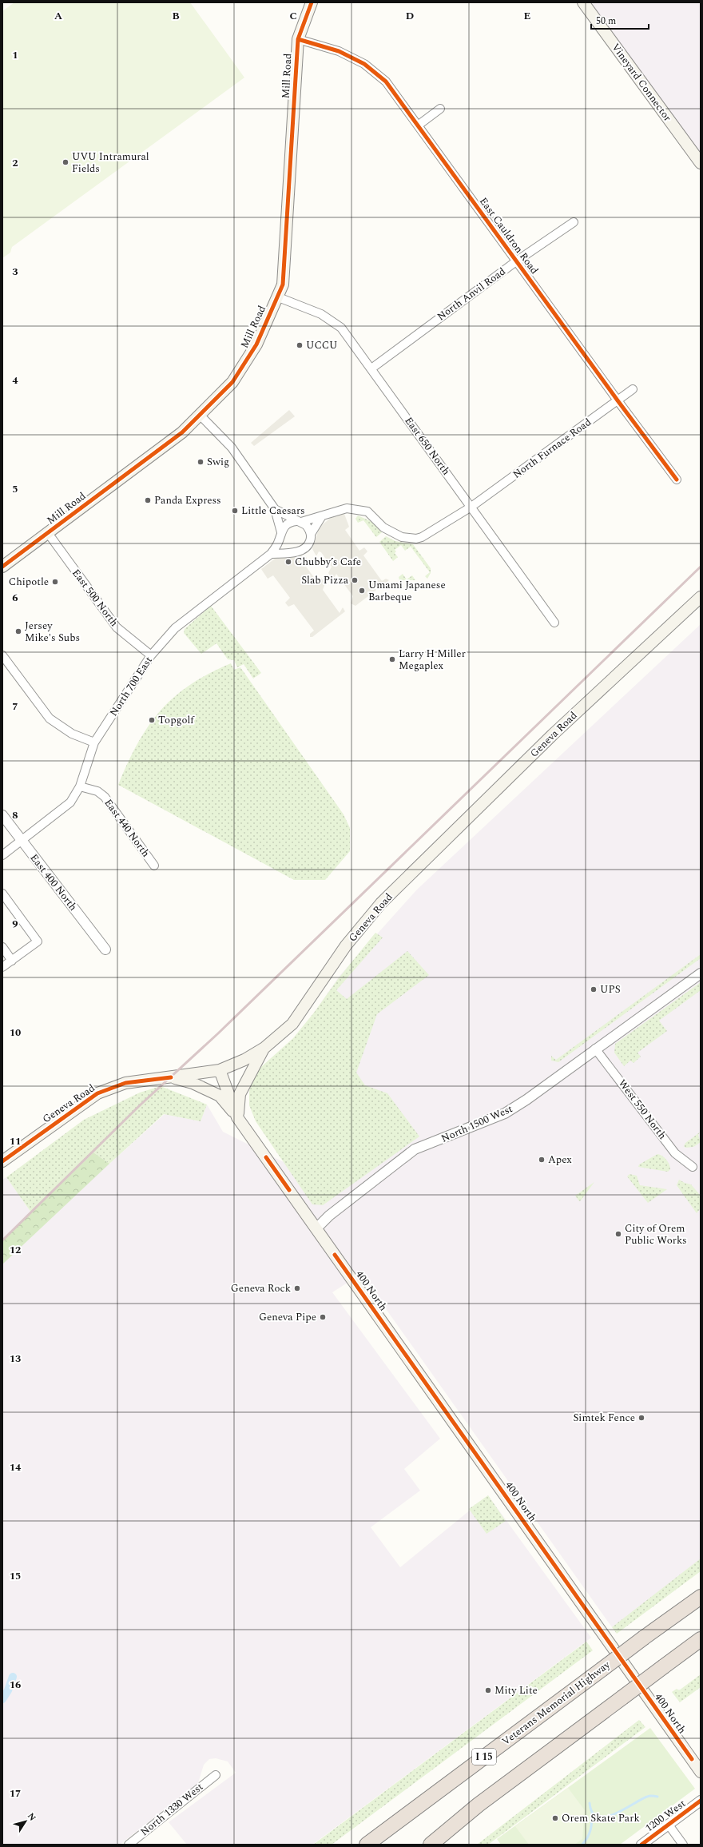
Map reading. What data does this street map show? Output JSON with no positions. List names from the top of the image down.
{
  "streets": {
    "highway": ["Veterans Memorial Highway", "I 15"],
    "main road": [
      "Mill Road",
      "Vineyard Connector",
      "Geneva Road",
      "400 North"
    ],
    "street": [
      "East Cauldron Road",
      "North Anvil Road",
      "East 650 North",
      "North Furnace Road",
      "East 500 North",
      "North 700 East",
      "East 440 North",
      "East 400 North",
      "West 550 North",
      "North 1500 West",
      "North 1330 West",
      "1200 West"
    ]
  },
  "crossings": [
    ["Mill Road", "East Cauldron Road"],
    ["Mill Road", "East 650 North"],
    ["Mill Road", "East 500 North"],
    ["East Cauldron Road", "North Anvil Road"],
    ["East Cauldron Road", "North Furnace Road"],
    ["North Anvil Road", "East 650 North"],
    ["East 650 North", "North Furnace Road"],
    ["East 500 North", "North 700 East"],
    ["North 700 East", "East 440 North"],
    ["North 700 East", "East 400 North"],
    ["Geneva Road", "400 North"],
    ["West 550 North", "North 1500 West"],
    ["North 1500 West", "400 North"]
  ],
  "places": [
    "UVU Intramural Fields",
    "UCCU",
    "Swig",
    "Panda Express",
    "Little Caesars",
    "Chubby’s Cafe",
    "Slab Pizza",
    "Chipotle",
    "Umami Japanese Barbeque",
    "Jersey Mike's Subs",
    "Larry H Miller Megaplex",
    "Topgolf",
    "UPS",
    "Apex",
    "City of Orem Public Works",
    "Geneva Rock",
    "Geneva Pipe",
    "Simtek Fence",
    "Mity Lite",
    "Orem Skate Park"
  ],
  "scale_bar": "50 m",
  "north": "top right",
  "grid": {
    "columns": [
      "A",
      "B",
      "C",
      "D",
      "E"
    ],
    "rows": [
      "1",
      "2",
      "3",
      "4",
      "5",
      "6",
      "7",
      "8",
      "9",
      "10",
      "11",
      "12",
      "13",
      "14",
      "15",
      "16",
      "17"
    ]
  }
}
